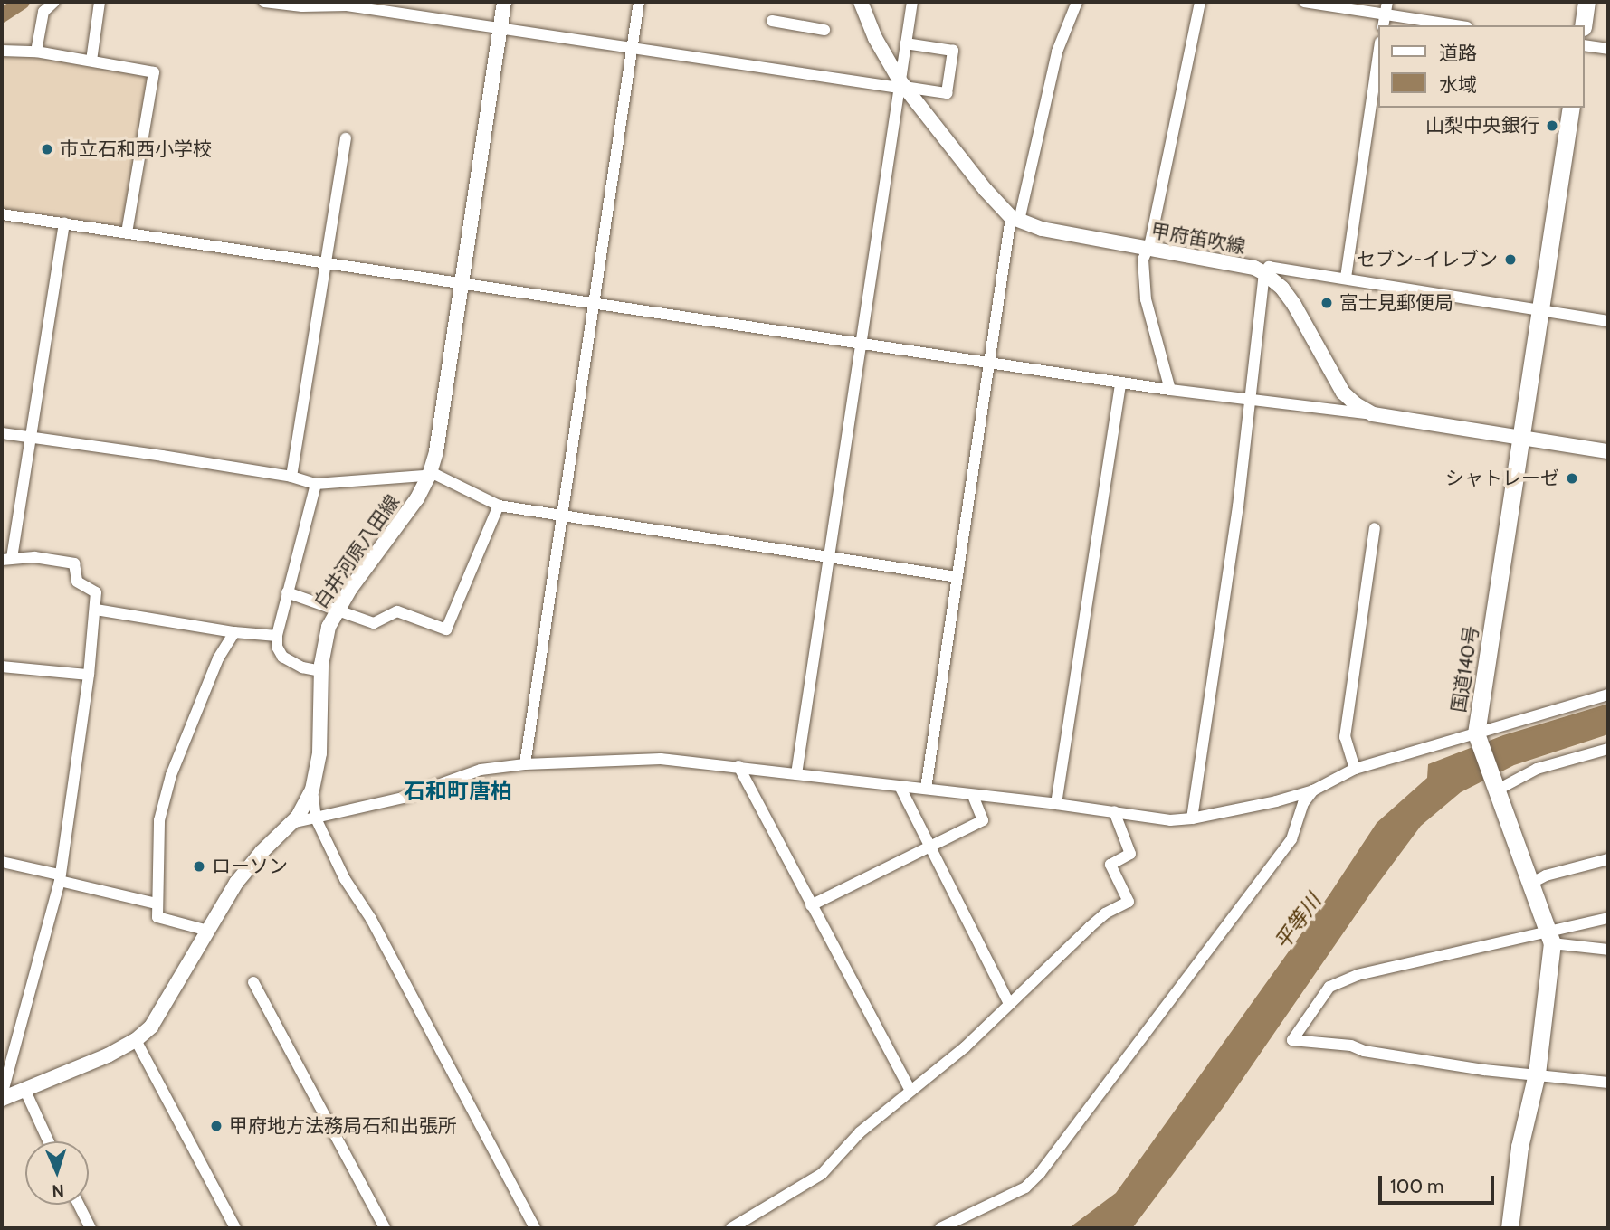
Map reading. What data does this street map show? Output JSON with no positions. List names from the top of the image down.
{
  "streets": {
    "highway": ["国道140号"],
    "main road": ["甲府笛吹線", "白井河原八田線"]
  },
  "crossings": [
    ["甲府笛吹線", "国道140号"]
  ],
  "districts": ["石和町唐柏"],
  "water": ["平等川"],
  "places": [
    "山梨中央銀行",
    "市立石和西小学校",
    "セブン-イレブン",
    "富士見郵便局",
    "シャトレーゼ",
    "ローソン",
    "甲府地方法務局石和出張所"
  ],
  "legend": ["道路", "水域"],
  "scale_bar": "100 m",
  "north": "bottom"
}
